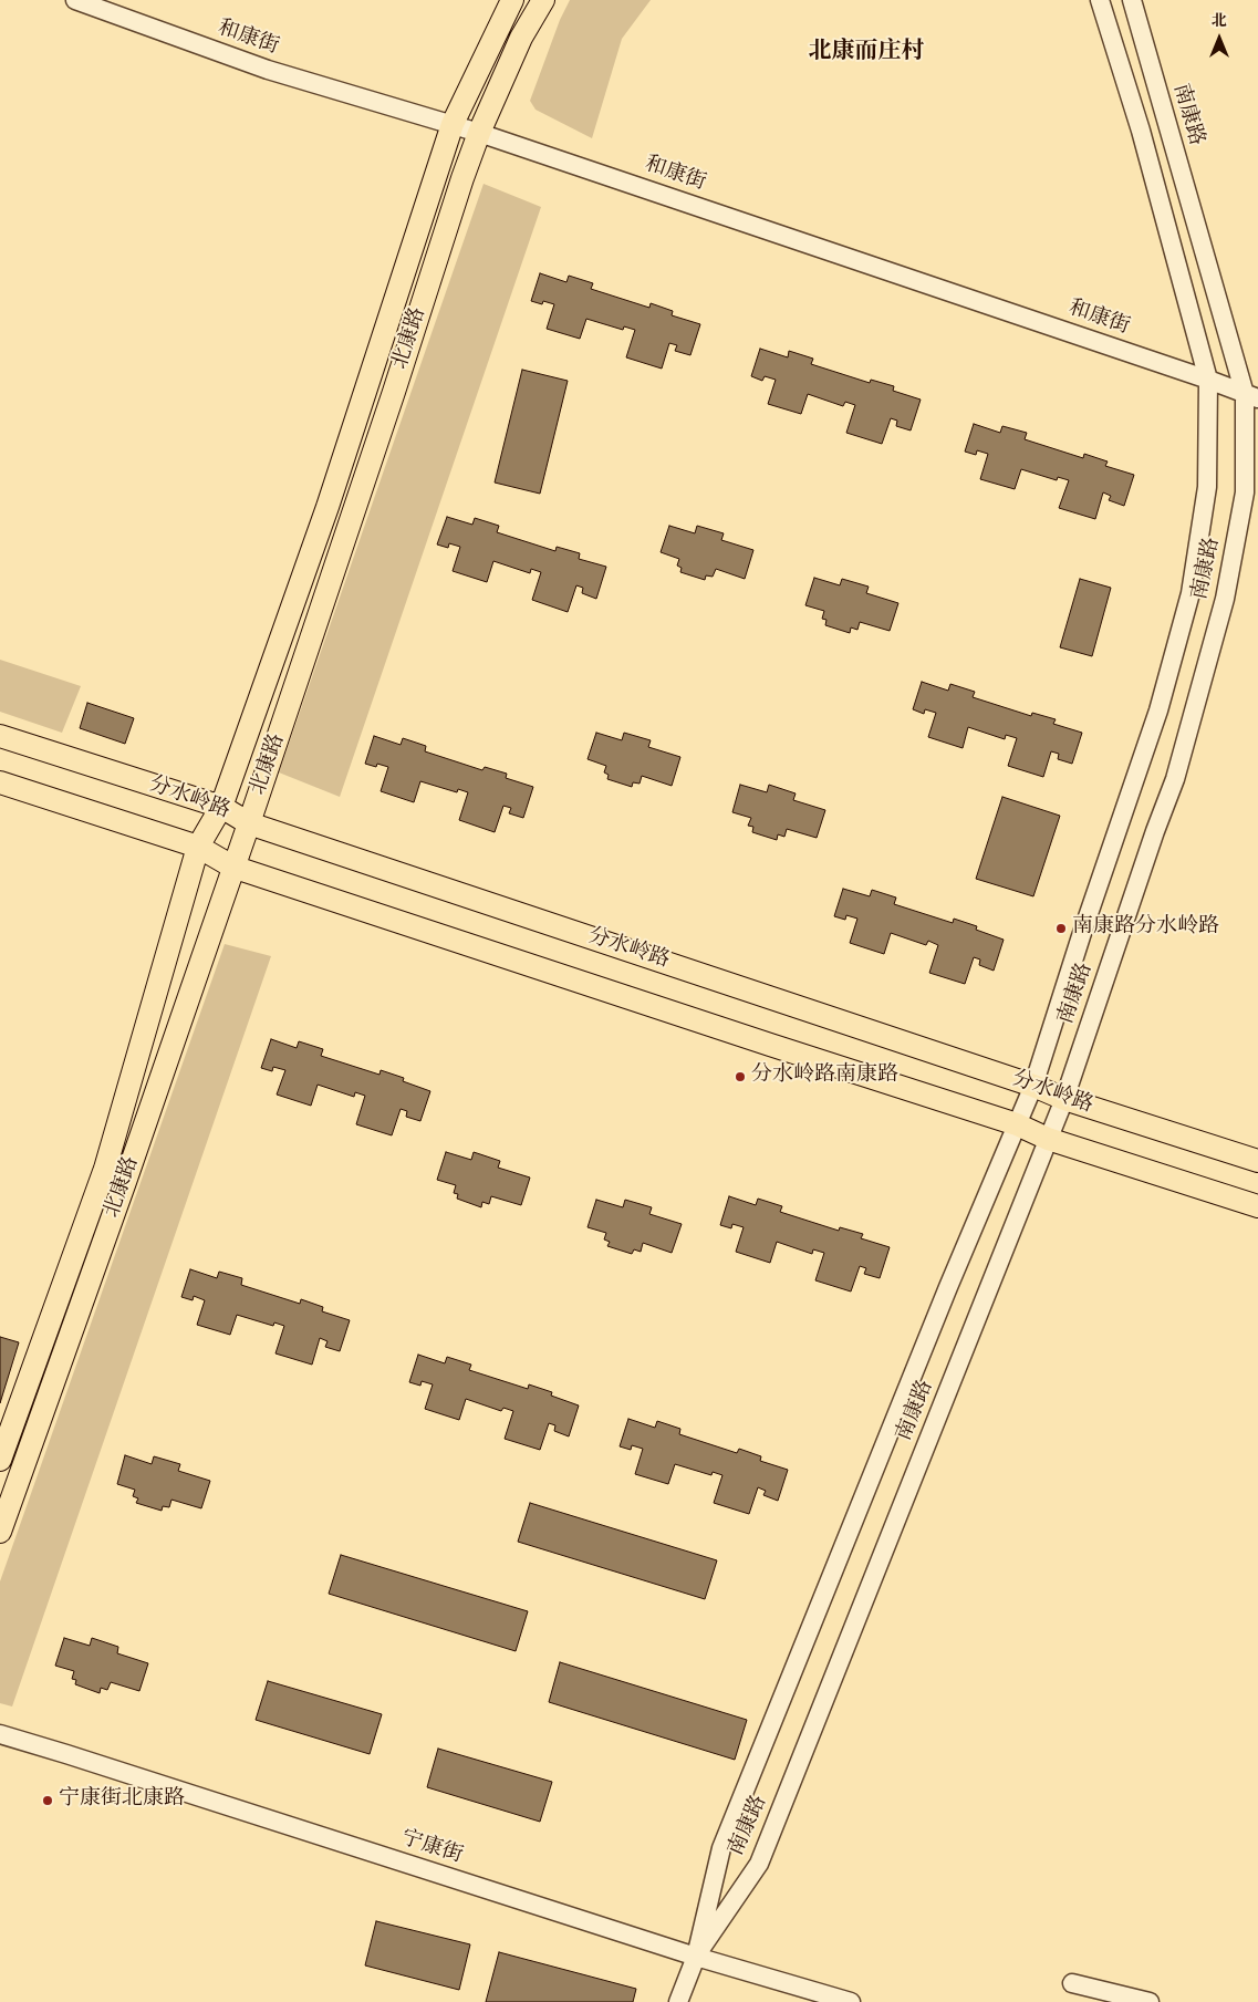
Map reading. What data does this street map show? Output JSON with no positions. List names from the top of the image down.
{
  "streets": {
    "main road": ["北康路", "分水岭路"],
    "street": ["和康街", "南康路", "宁康街"]
  },
  "crossings": [
    ["和康街", "南康路"],
    ["和康街", "北康路"],
    ["南康路", "分水岭路"],
    ["南康路", "宁康街"],
    ["北康路", "分水岭路"]
  ],
  "districts": ["北康而庄村"],
  "places": ["南康路分水岭路", "分水岭路南康路", "宁康街北康路"],
  "north": "top"
}
